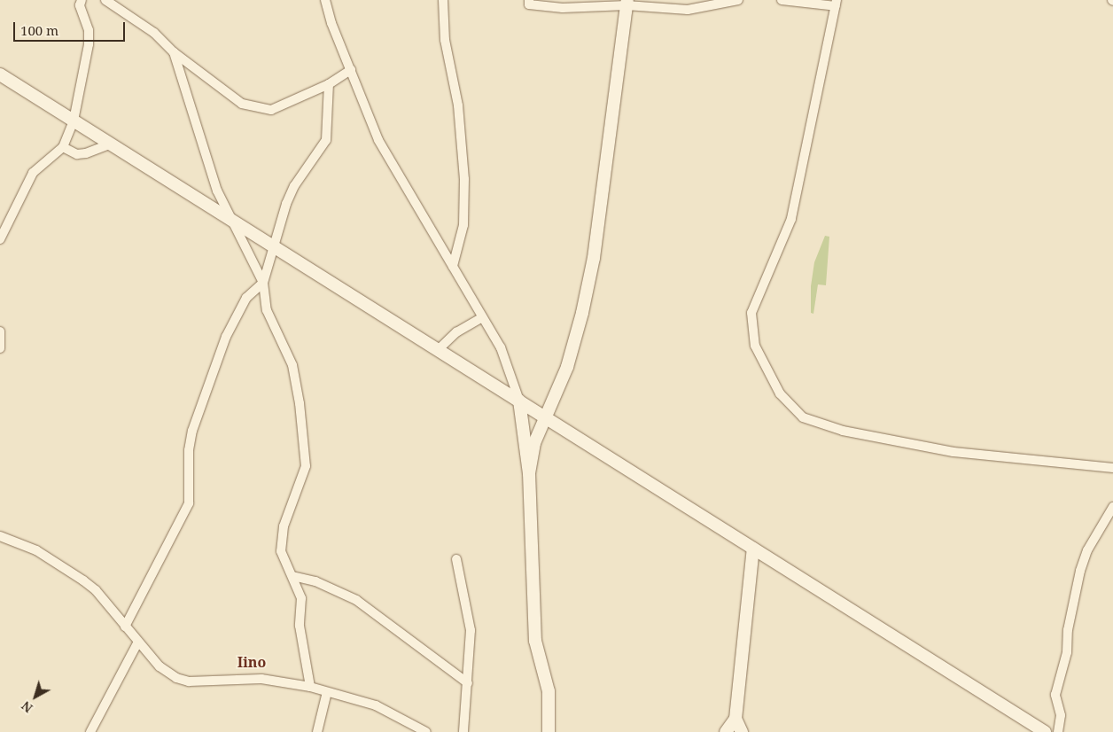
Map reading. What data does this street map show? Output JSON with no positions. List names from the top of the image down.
{
  "districts": ["Iino"],
  "scale_bar": "100 m",
  "north": "bottom left"
}
